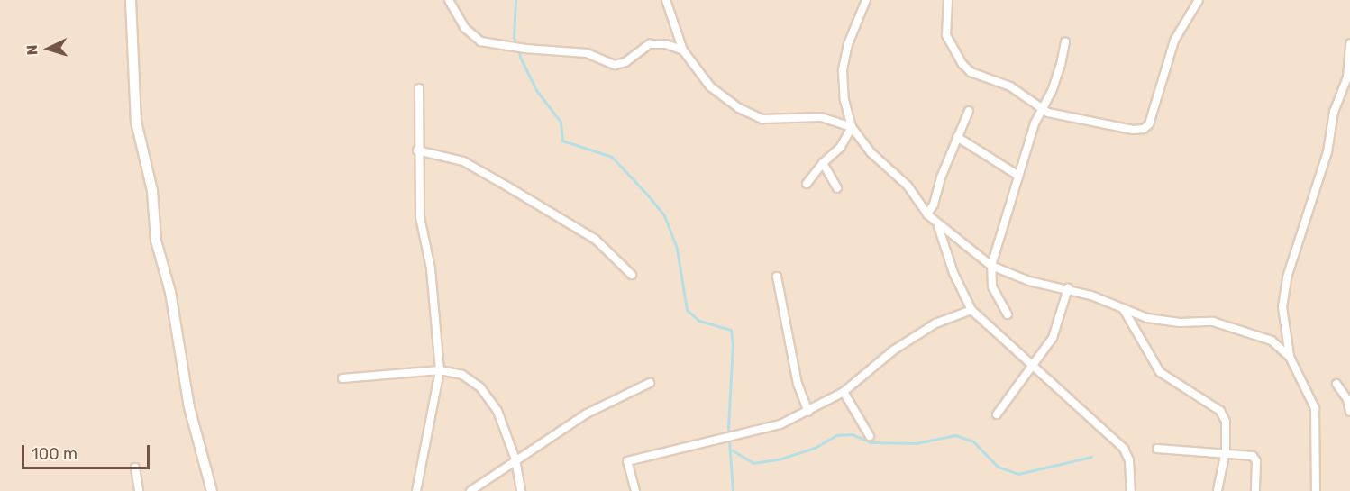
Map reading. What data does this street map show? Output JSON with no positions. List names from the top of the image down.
{
  "scale_bar": "100 m",
  "north": "left"
}
